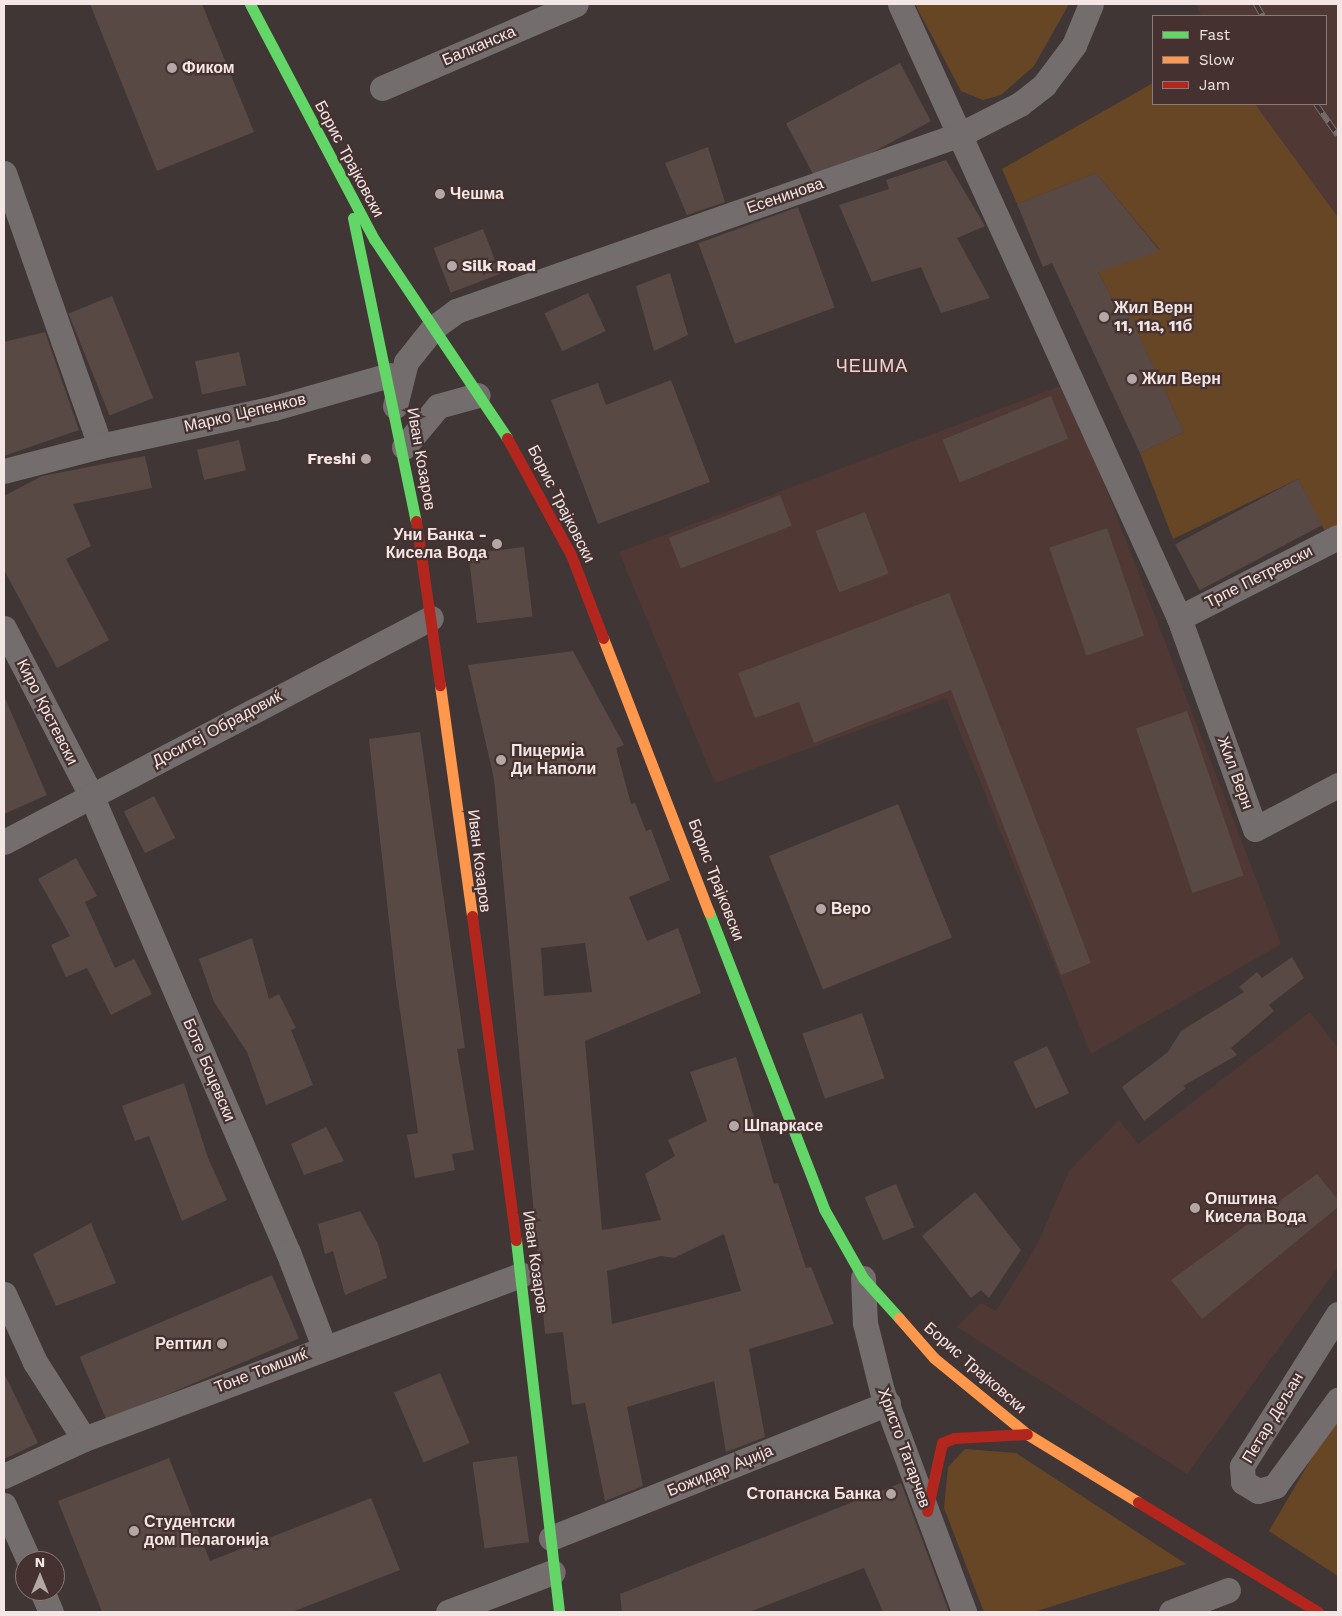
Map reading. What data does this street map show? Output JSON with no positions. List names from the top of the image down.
{
  "streets": {
    "street": [
      "Балканска",
      "Борис Трајковски",
      "Есенинова",
      "Марко Цепенков",
      "Иван Козаров",
      "Трпе Петревски",
      "Киро Крстевски",
      "Доситеј Обрадовиќ",
      "Жил Верн",
      "Боте Боцевски",
      "Тоне Томшиќ",
      "Петар Дељан",
      "Христо Татарчев",
      "Божидар Аџија"
    ]
  },
  "crossings": [
    ["Борис Трајковски", "Есенинова"],
    ["Борис Трајковски", "Иван Козаров"],
    ["Борис Трајковски", "Христо Татарчев"],
    ["Есенинова", "Иван Козаров"],
    ["Есенинова", "Жил Верн"],
    ["Марко Цепенков", "Иван Козаров"],
    ["Иван Козаров", "Доситеј Обрадовиќ"],
    ["Иван Козаров", "Тоне Томшиќ"],
    ["Иван Козаров", "Божидар Аџија"],
    ["Трпе Петревски", "Жил Верн"],
    ["Киро Крстевски", "Доситеј Обрадовиќ"],
    ["Киро Крстевски", "Боте Боцевски"],
    ["Доситеј Обрадовиќ", "Боте Боцевски"],
    ["Боте Боцевски", "Тоне Томшиќ"],
    ["Христо Татарчев", "Божидар Аџија"]
  ],
  "districts": ["ЧЕШМА"],
  "places": [
    "Фиком",
    "Чешма",
    "Silk Road",
    "Жил Верн 11, 11а, 11б",
    "Жил Верн",
    "Freshi",
    "Уни Банка - Кисела Вода",
    "Пицерија Ди Наполи",
    "Веро",
    "Шпаркасе",
    "Општина Кисела Вода",
    "Рептил",
    "Стопанска Банка",
    "Студентски дом Пелагонија"
  ],
  "legend": ["Fast", "Slow", "Jam"],
  "north": "top"
}
